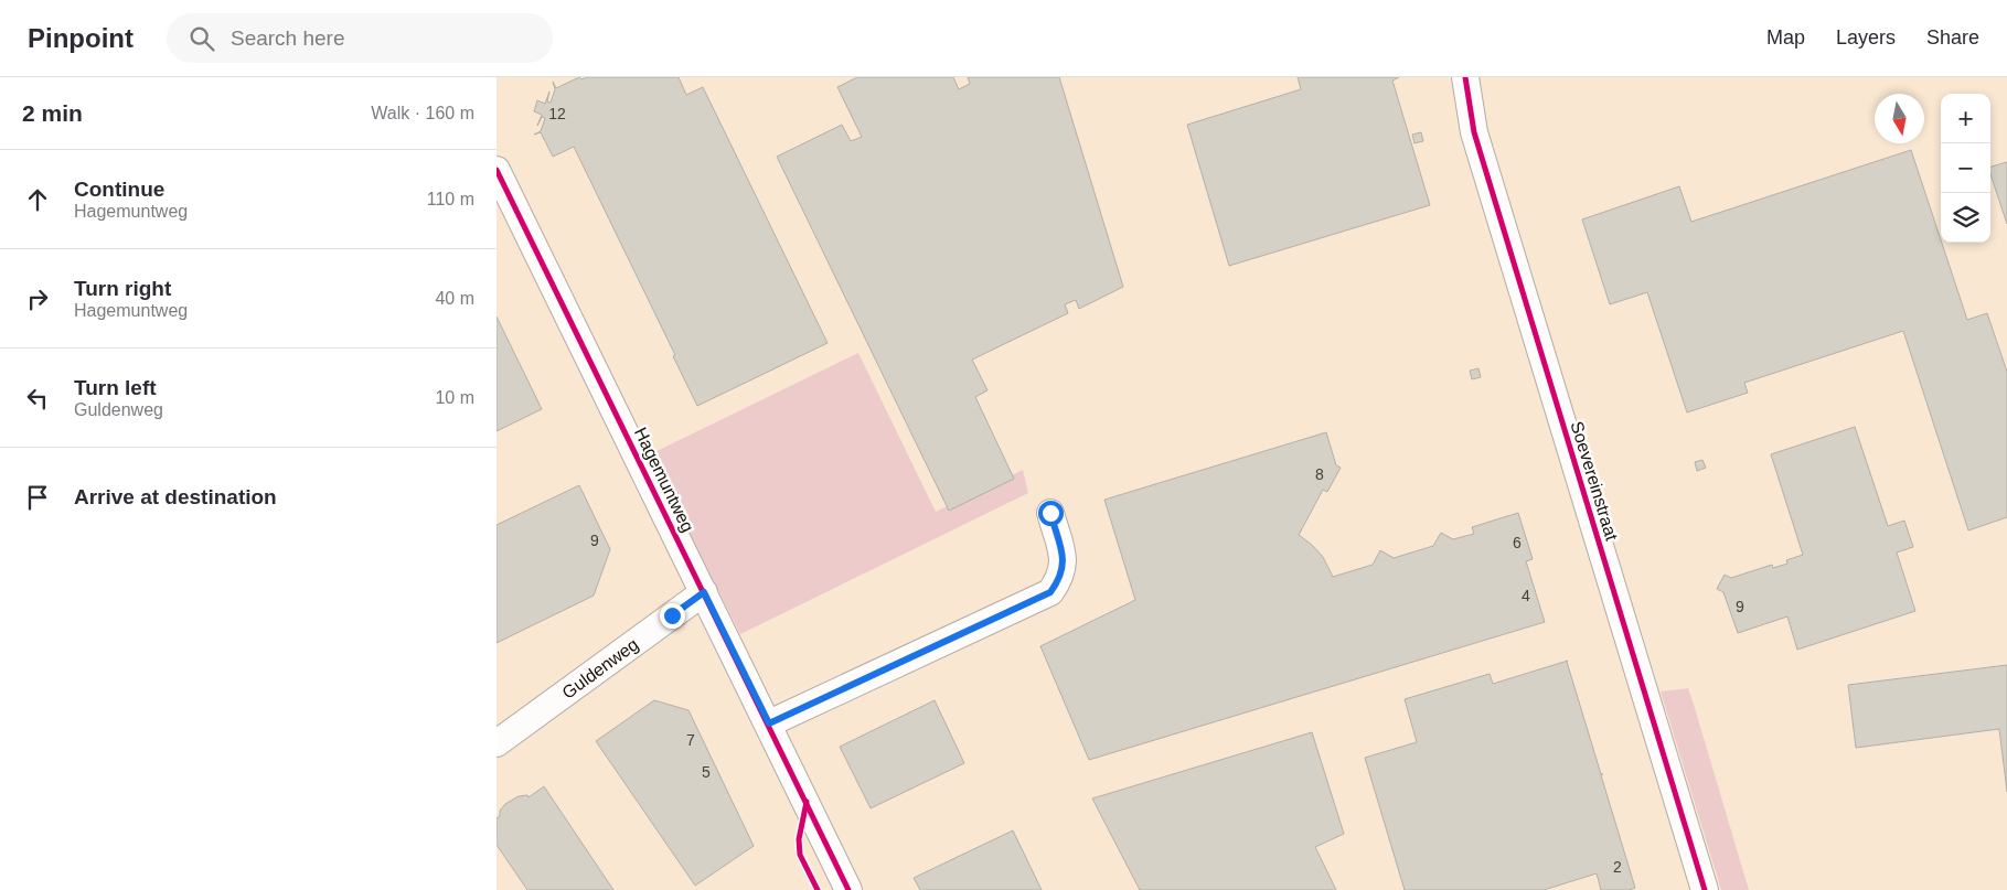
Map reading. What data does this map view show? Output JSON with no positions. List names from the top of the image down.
{
  "streets": {
    "street": ["Hagemuntweg", "Soevereinstraat", "Guldenweg"]
  },
  "crossings": [
    ["Hagemuntweg", "Guldenweg"]
  ],
  "house_numbers": [
    "12",
    "8",
    "9",
    "6",
    "4",
    "9",
    "7",
    "5",
    "2"
  ],
  "north": "bottom",
  "page": {
    "header": "Pinpoint",
    "search": "Search here",
    "nav": ["Map", "Layers", "Share"],
    "heading": ["2 min", "Walk · 160 m"],
    "map_buttons": ["+", "−"],
    "list": [
      ["Continue", "Hagemuntweg", "110 m"],
      ["Turn right", "Hagemuntweg", "40 m"],
      ["Turn left", "Guldenweg", "10 m"],
      "Arrive at destination"
    ]
  }
}
